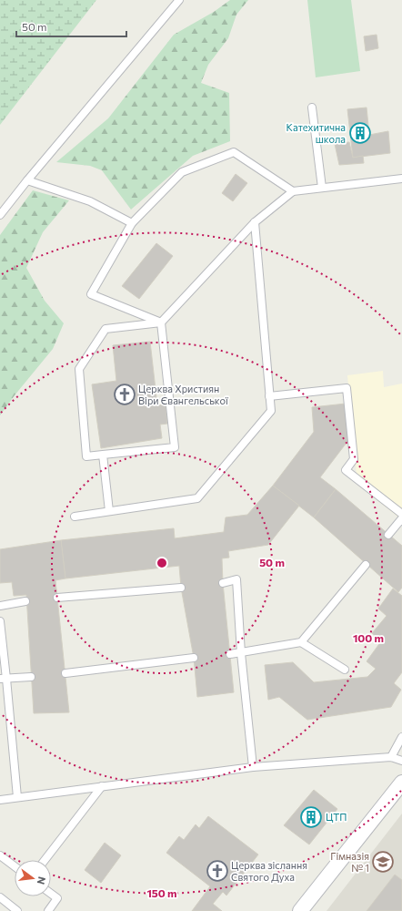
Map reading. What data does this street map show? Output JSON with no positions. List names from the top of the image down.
{
  "places": {
    "building": ["Катехитична школа", "ЦТП"],
    "church": ["Церква Християн Віри Євангельської", "Церква зіслання Святого Духа"],
    "school or university": ["Гімназія № 1"]
  },
  "scale_bar": "50 m",
  "north": "right",
  "rings": ["50 m", "100 m", "150 m"]
}
